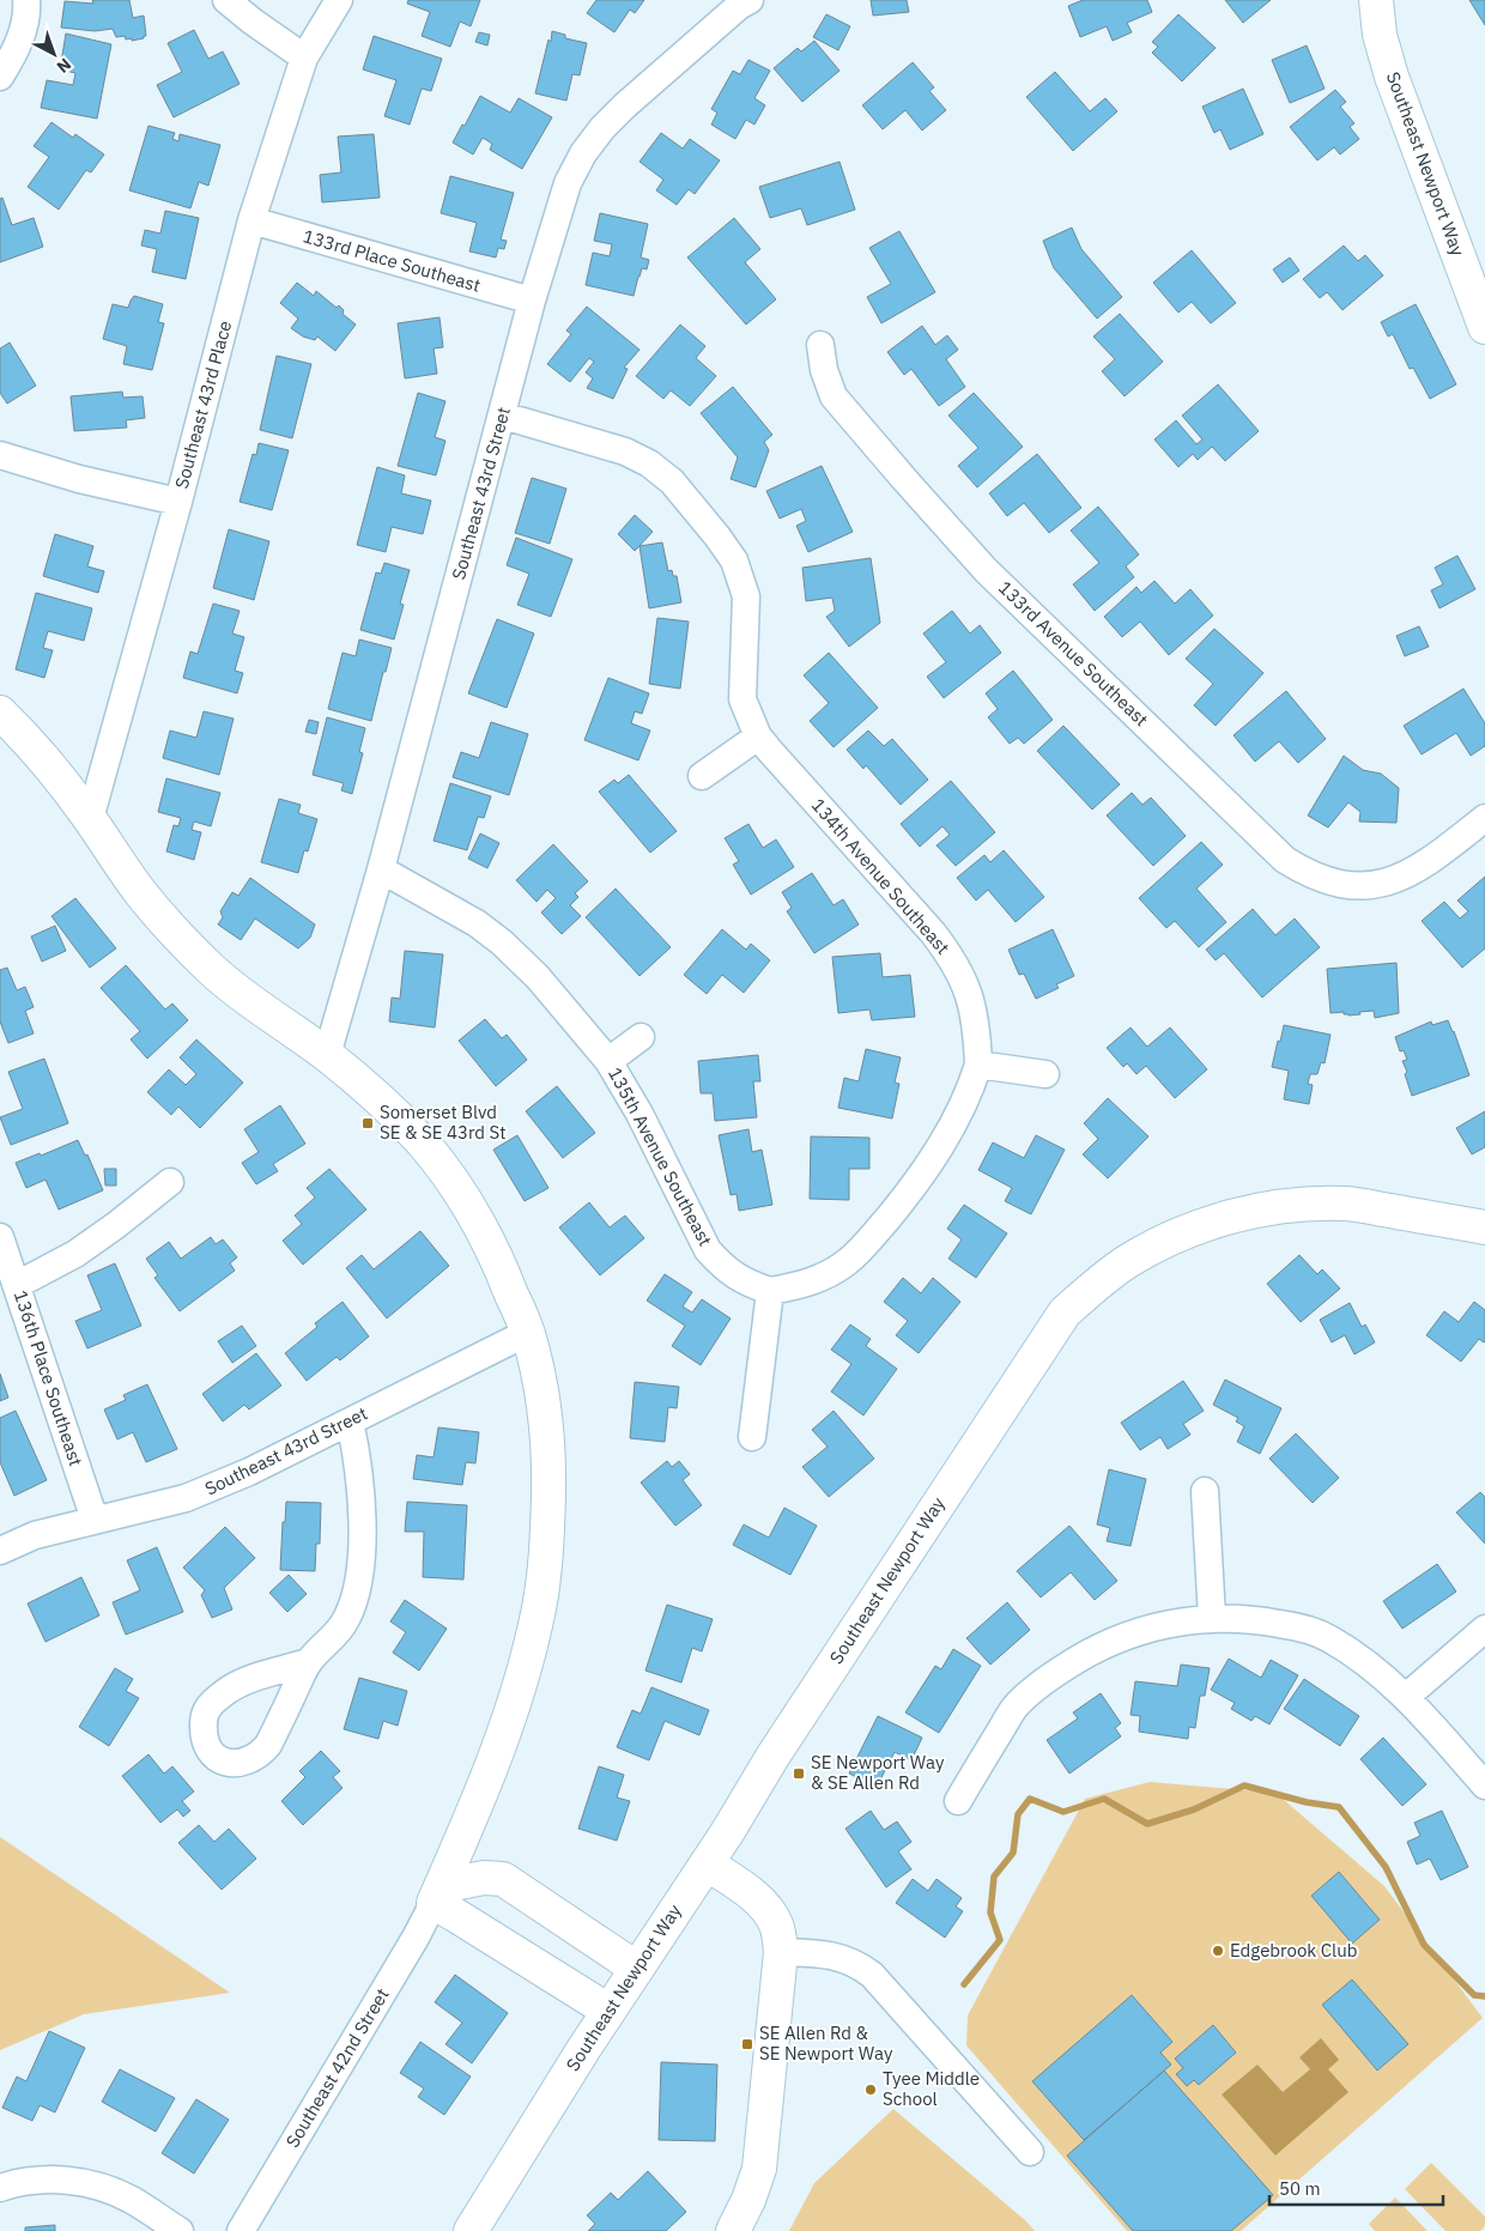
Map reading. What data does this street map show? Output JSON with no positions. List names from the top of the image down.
{
  "streets": {
    "street": [
      "Southeast Newport Way",
      "133rd Place Southeast",
      "Southeast 43rd Place",
      "Southeast 43rd Street",
      "133rd Avenue Southeast",
      "134th Avenue Southeast",
      "135th Avenue Southeast",
      "136th Place Southeast",
      "Southeast 42nd Street"
    ]
  },
  "crossings": [
    ["133rd Place Southeast", "Southeast 43rd Place"],
    ["133rd Place Southeast", "Southeast 43rd Street"],
    ["Southeast 43rd Street", "134th Avenue Southeast"],
    ["Southeast 43rd Street", "135th Avenue Southeast"],
    ["Southeast 43rd Street", "136th Place Southeast"],
    ["134th Avenue Southeast", "135th Avenue Southeast"]
  ],
  "places": {
    "transit": ["Somerset Blvd SE & SE 43rd St", "SE Newport Way & SE Allen Rd", "SE Allen Rd & SE Newport Way"],
    "other": ["Edgebrook Club", "Tyee Middle School"]
  },
  "scale_bar": "50 m",
  "north": "bottom right"
}
